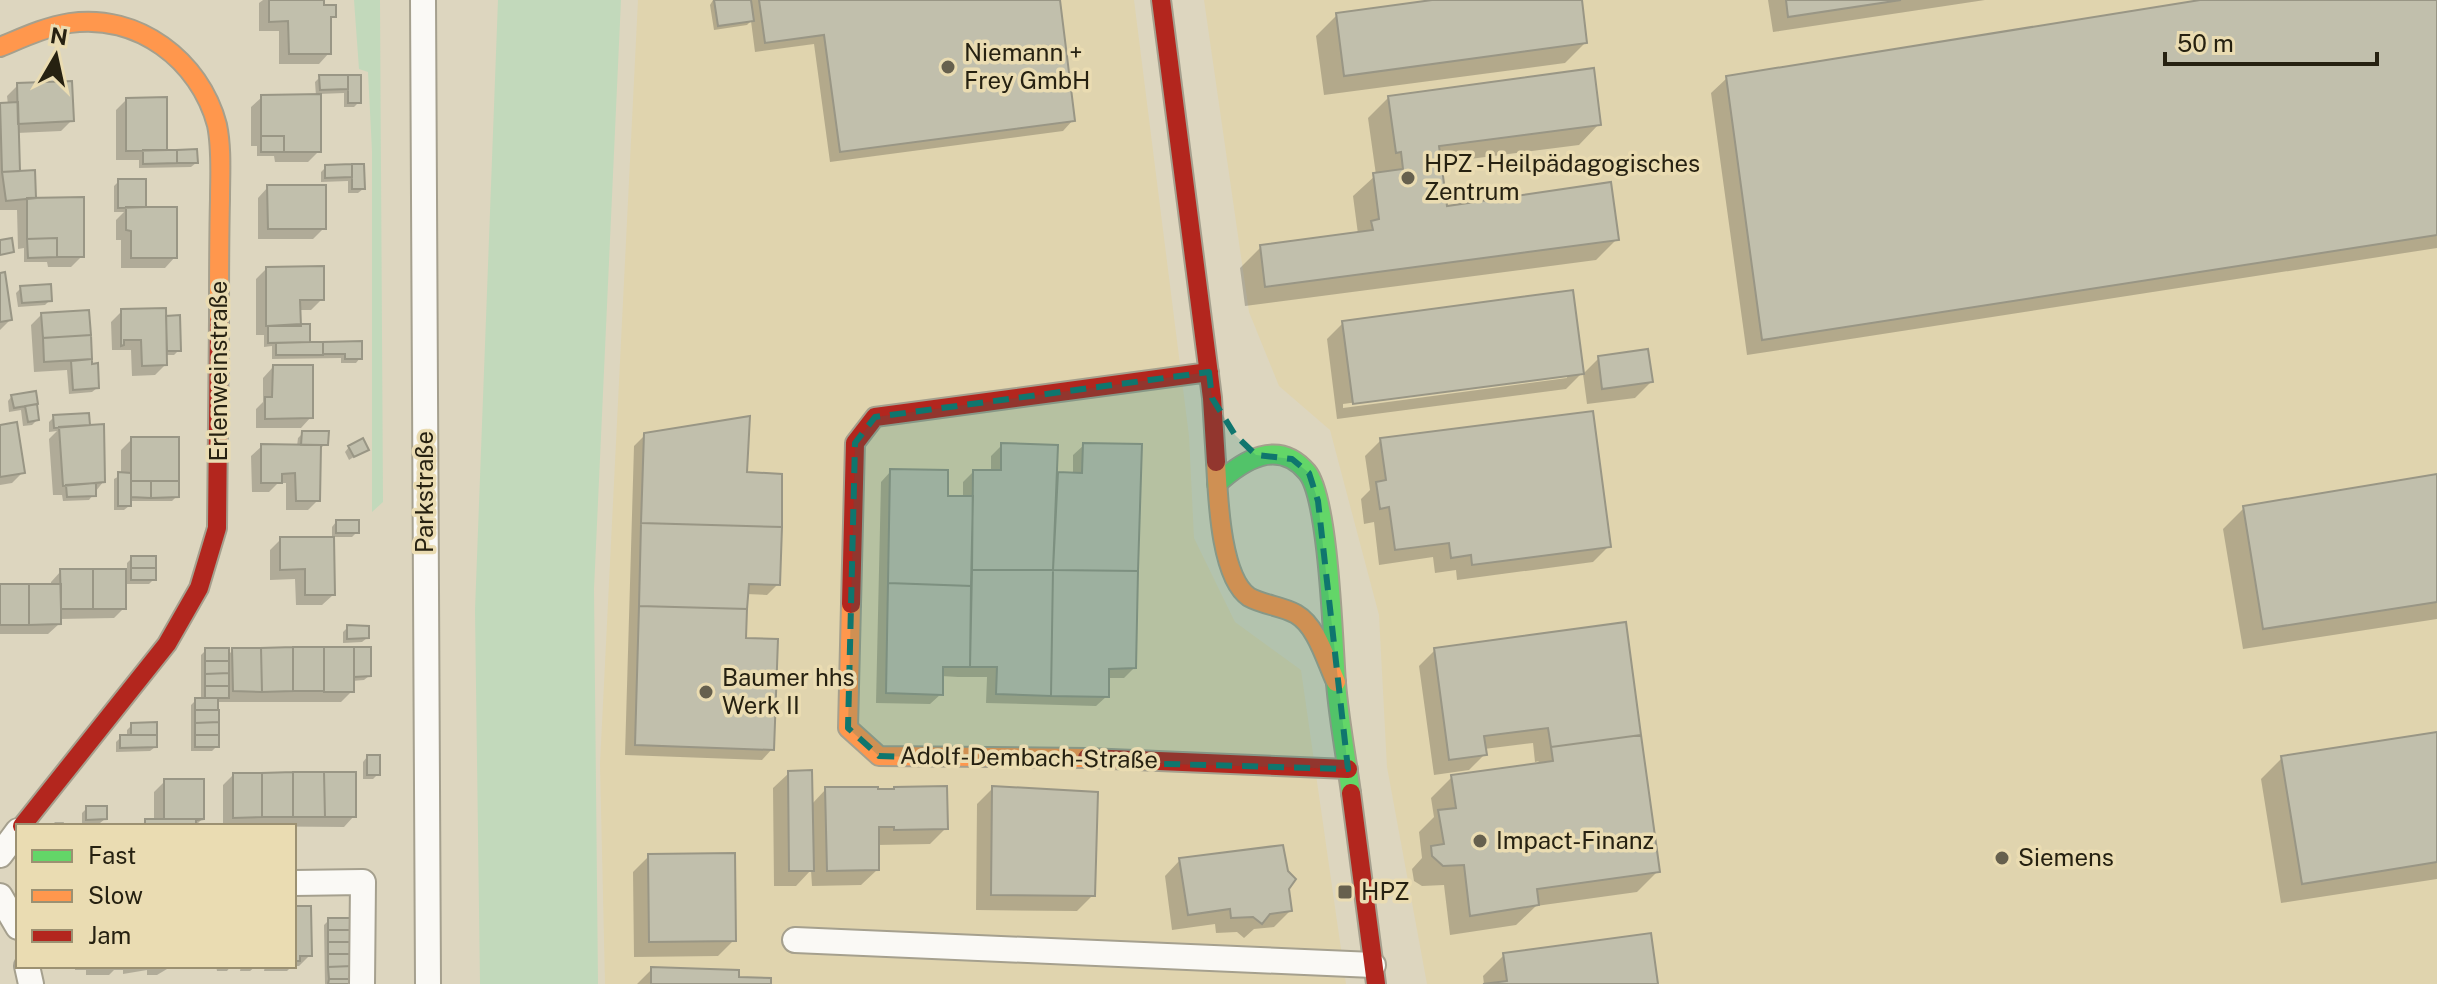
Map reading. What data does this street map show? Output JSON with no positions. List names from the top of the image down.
{
  "streets": {
    "street": ["Erlenweinstraße", "Parkstraße", "Adolf-Dembach-Straße"]
  },
  "places": {
    "other": [
      "Niemann + Frey GmbH",
      "HPZ - Heilpädagogisches Zentrum",
      "Baumer hhs Werk II",
      "Impact-Finanz",
      "Siemens"
    ],
    "transit": ["HPZ"]
  },
  "legend": ["Fast", "Slow", "Jam"],
  "scale_bar": "50 m",
  "north": "top"
}
